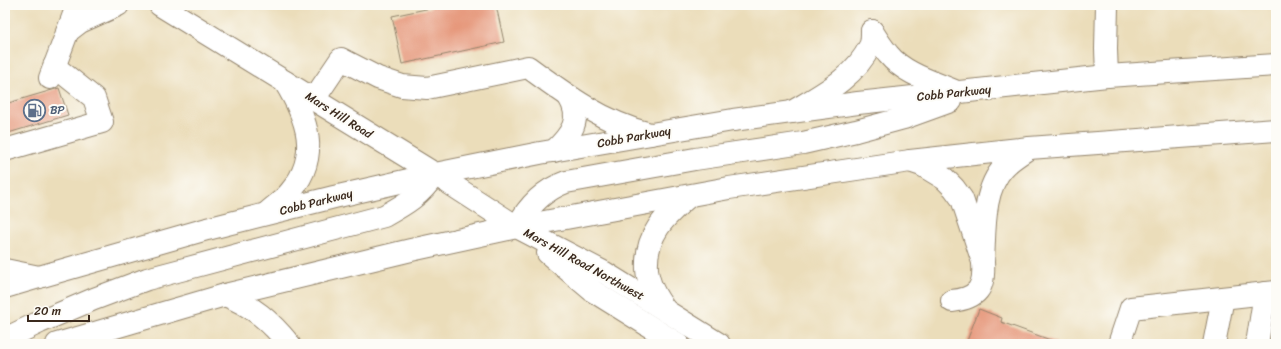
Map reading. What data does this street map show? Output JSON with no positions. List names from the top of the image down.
{
  "streets": {
    "main road": ["Cobb Parkway", "Mars Hill Road", "Mars Hill Road Northwest"]
  },
  "crossings": [
    ["Cobb Parkway", "Mars Hill Road"],
    ["Mars Hill Road", "Mars Hill Road Northwest"]
  ],
  "places": {
    "fuel station": ["BP"]
  },
  "scale_bar": "20 m"
}
